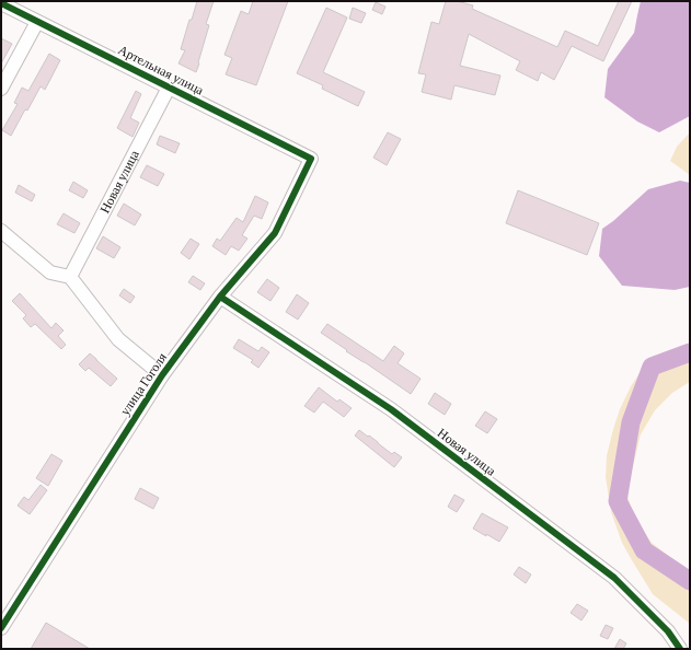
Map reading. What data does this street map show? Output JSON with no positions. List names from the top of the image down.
{
  "streets": {
    "street": ["Артельная улица", "Новая улица", "улица Гоголя"]
  },
  "crossings": [
    ["Артельная улица", "Новая улица"],
    ["Артельная улица", "улица Гоголя"],
    ["Новая улица", "улица Гоголя"]
  ]
}
